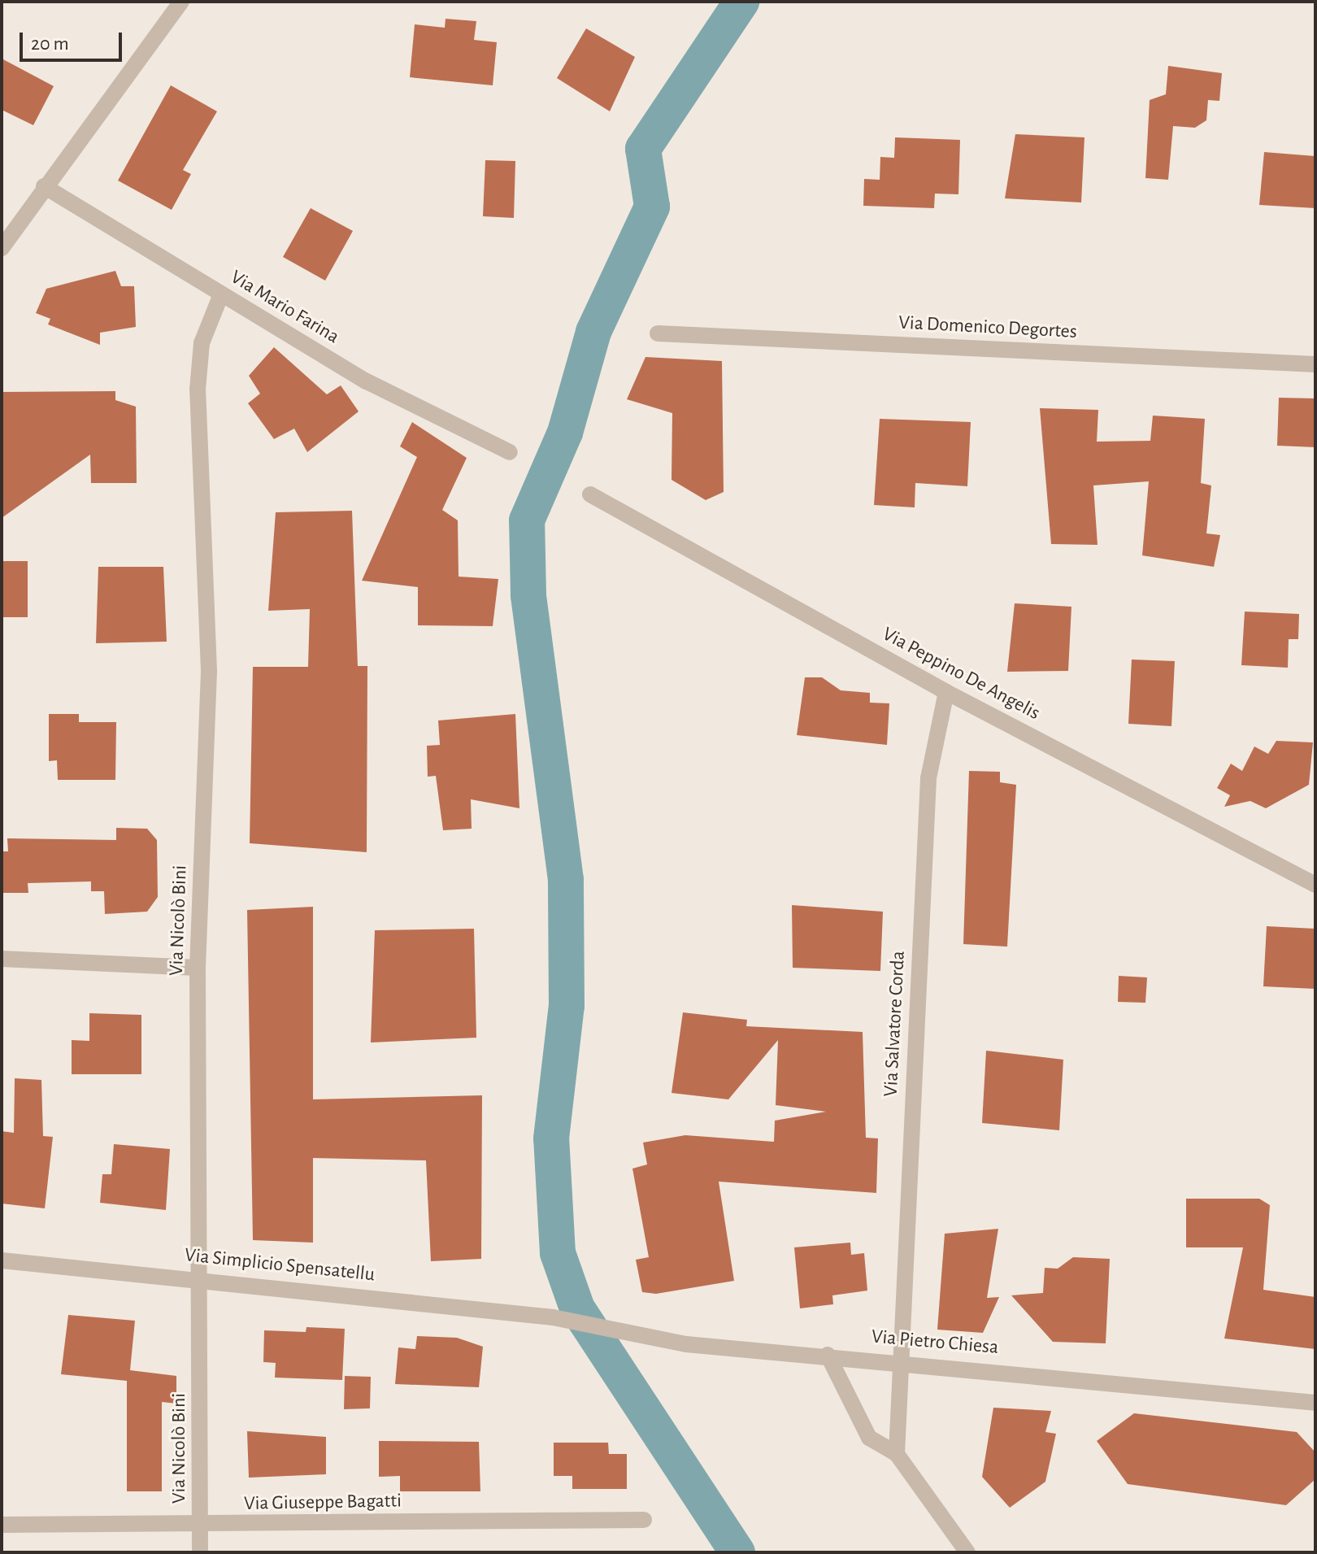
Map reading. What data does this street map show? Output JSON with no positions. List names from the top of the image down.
{
  "streets": {
    "street": [
      "Via Mario Farina",
      "Via Domenico Degortes",
      "Via Peppino De Angelis",
      "Via Nicolò Bini",
      "Via Salvatore Corda",
      "Via Simplicio Spensatellu",
      "Via Pietro Chiesa",
      "Via Giuseppe Bagatti"
    ]
  },
  "crossings": [
    ["Via Mario Farina", "Via Nicolò Bini"],
    ["Via Peppino De Angelis", "Via Salvatore Corda"],
    ["Via Nicolò Bini", "Via Simplicio Spensatellu"],
    ["Via Nicolò Bini", "Via Giuseppe Bagatti"],
    ["Via Salvatore Corda", "Via Pietro Chiesa"],
    ["Via Simplicio Spensatellu", "Via Pietro Chiesa"]
  ],
  "scale_bar": "20 m"
}
